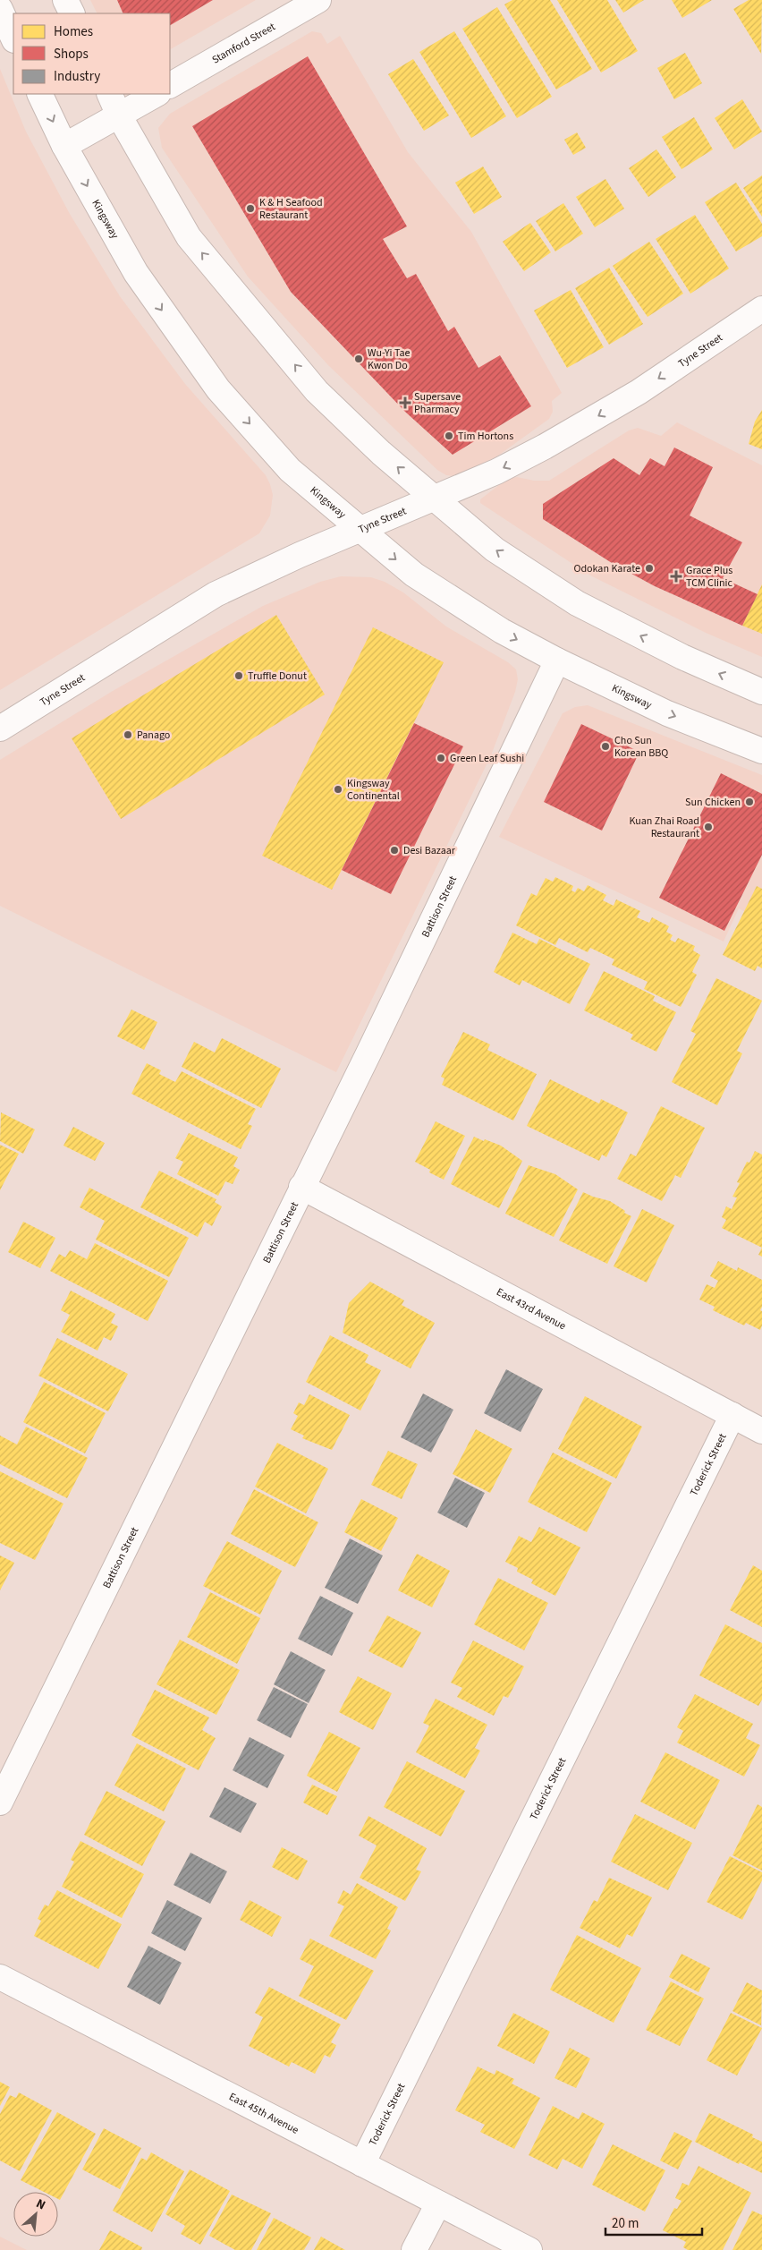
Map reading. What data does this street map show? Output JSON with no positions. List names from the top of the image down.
{
  "streets": {
    "street": [
      "Stamford Street",
      "Kingsway",
      "Tyne Street",
      "Battison Street",
      "East 43rd Avenue",
      "Toderick Street",
      "East 45th Avenue"
    ]
  },
  "crossings": [
    ["Kingsway", "Tyne Street"],
    ["Kingsway", "Battison Street"],
    ["Battison Street", "East 43rd Avenue"],
    ["East 43rd Avenue", "Toderick Street"],
    ["Toderick Street", "East 45th Avenue"]
  ],
  "one_way": ["Tyne Street"],
  "places": {
    "other": [
      "K & H Seafood Restaurant",
      "Wu-Yi Tae Kwon Do",
      "Tim Hortons",
      "Odokan Karate",
      "Truffle Donut",
      "Panago",
      "Cho Sun Korean BBQ",
      "Green Leaf Sushi",
      "Kingsway Continental",
      "Sun Chicken",
      "Kuan Zhai Road Restaurant",
      "Desi Bazaar"
    ],
    "health": ["Supersave Pharmacy", "Grace Plus TCM Clinic"]
  },
  "legend": ["Homes", "Shops", "Industry"],
  "scale_bar": "20 m",
  "north": "top right"
}
